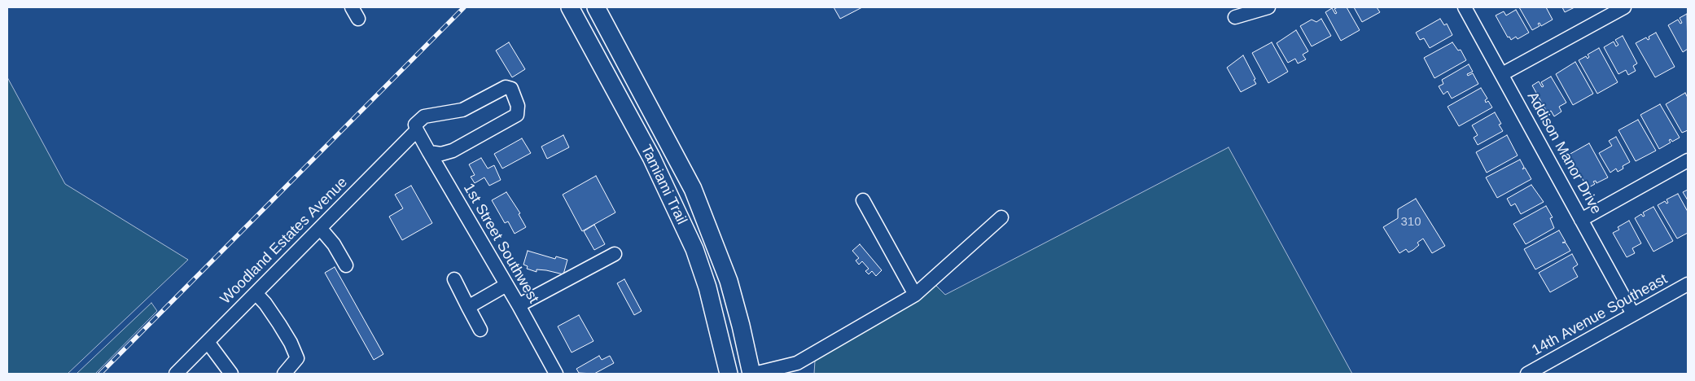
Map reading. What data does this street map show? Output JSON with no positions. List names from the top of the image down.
{
  "streets": {
    "main road": ["Tamiami Trail"],
    "street": [
      "Addison Manor Drive",
      "Woodland Estates Avenue",
      "1st Street Southwest",
      "14th Avenue Southeast"
    ]
  },
  "crossings": [
    ["Addison Manor Drive", "14th Avenue Southeast"],
    ["Woodland Estates Avenue", "1st Street Southwest"]
  ],
  "house_numbers": ["310"]
}
